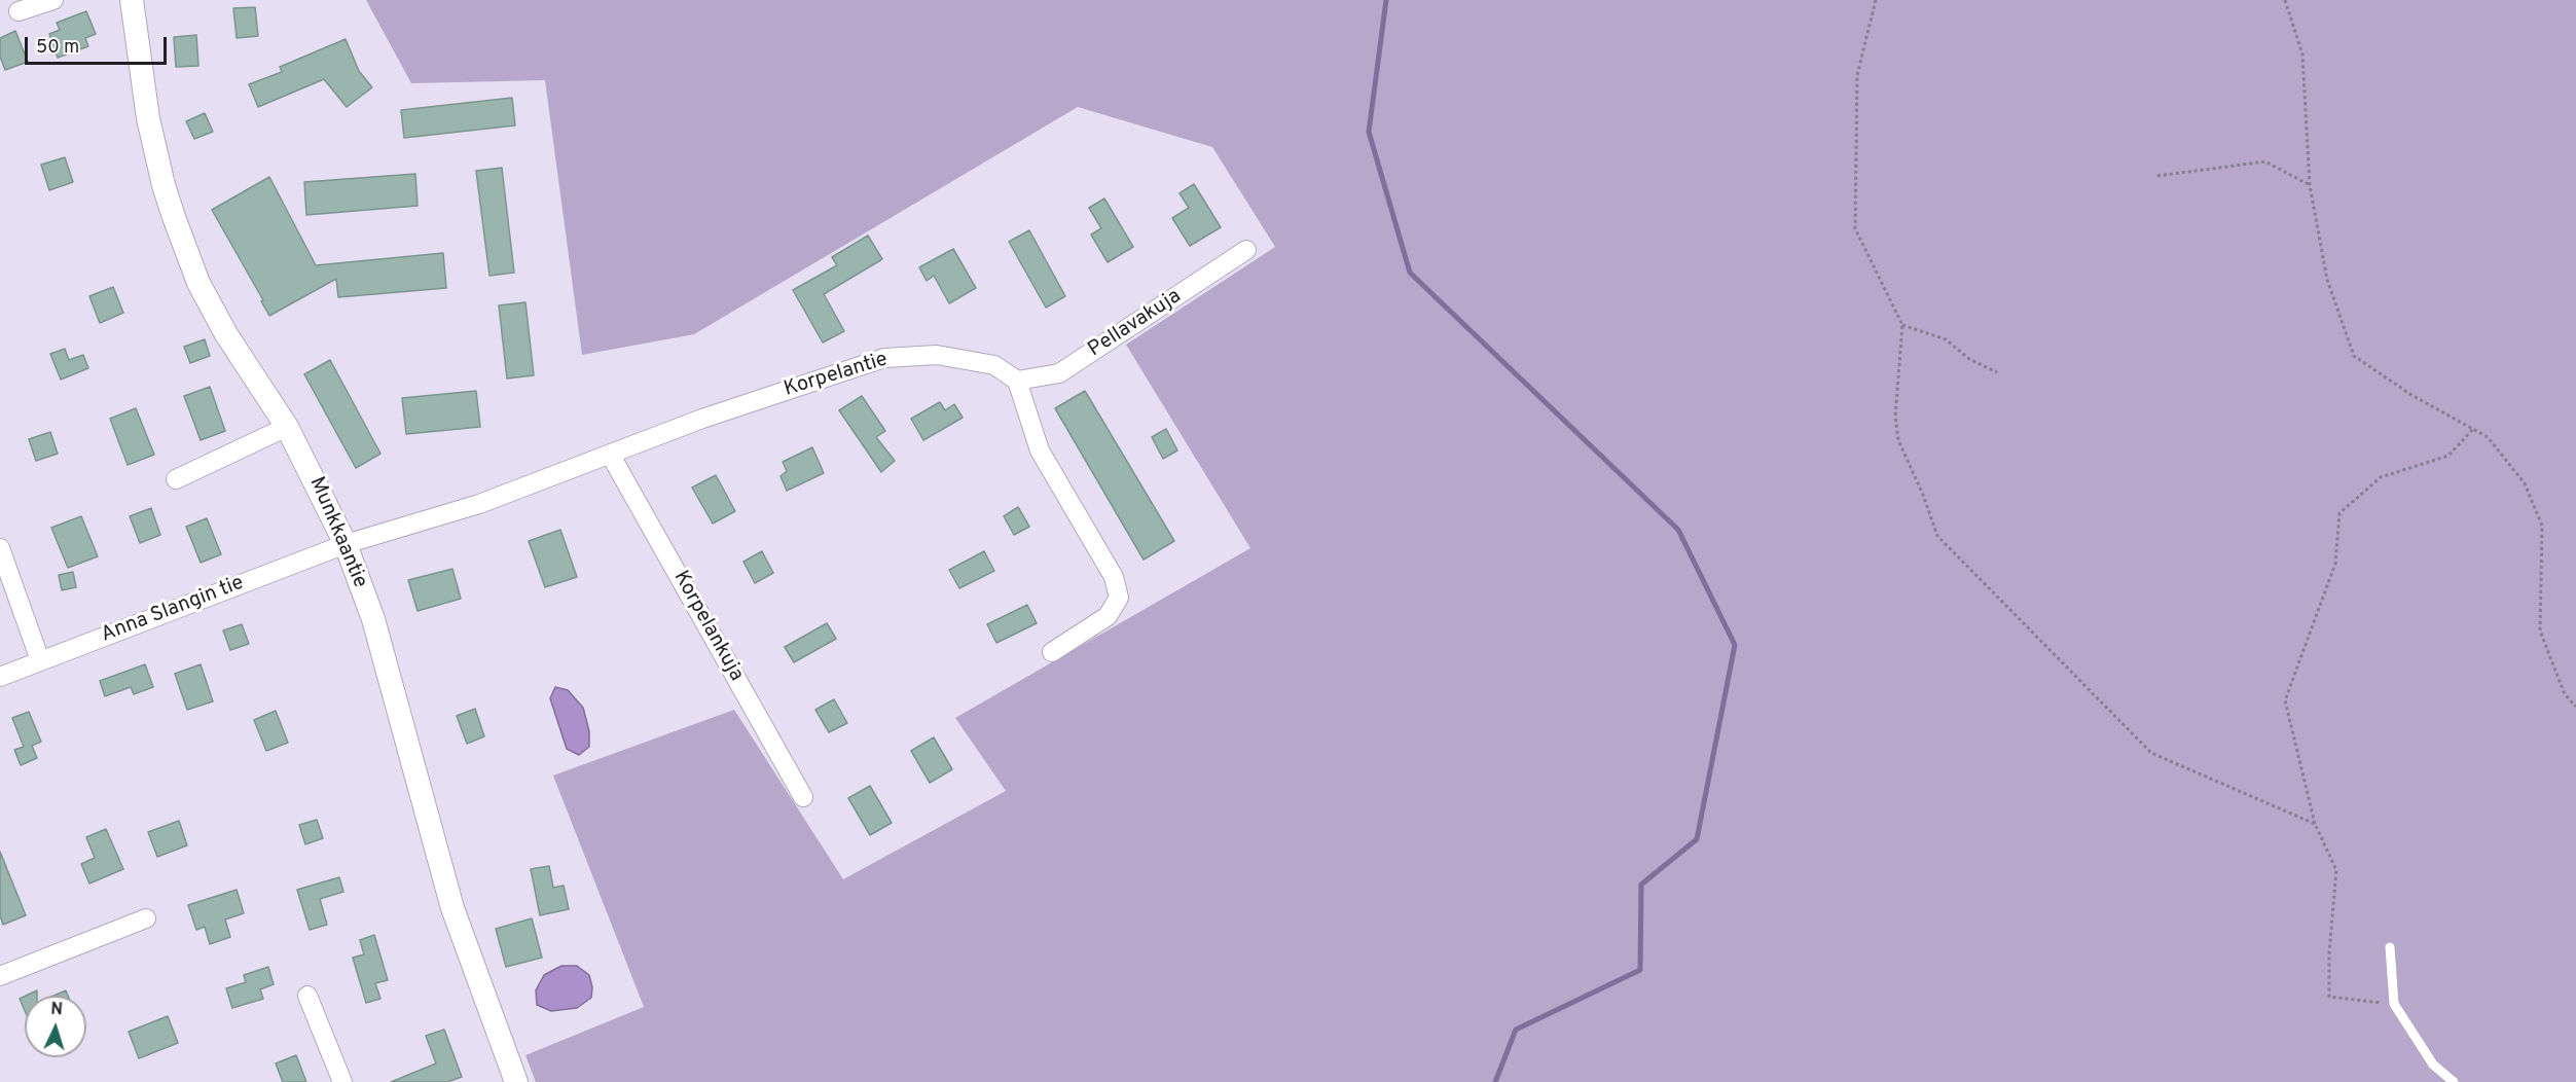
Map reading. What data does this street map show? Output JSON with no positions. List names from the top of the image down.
{
  "streets": {
    "street": [
      "Pellavakuja",
      "Korpelantie",
      "Munkkaantie",
      "Anna Slangin tie",
      "Korpelankuja"
    ]
  },
  "crossings": [
    ["Pellavakuja", "Korpelantie"],
    ["Korpelantie", "Munkkaantie"],
    ["Korpelantie", "Anna Slangin tie"],
    ["Korpelantie", "Korpelankuja"],
    ["Munkkaantie", "Anna Slangin tie"]
  ],
  "scale_bar": "50 m",
  "north": "top"
}
